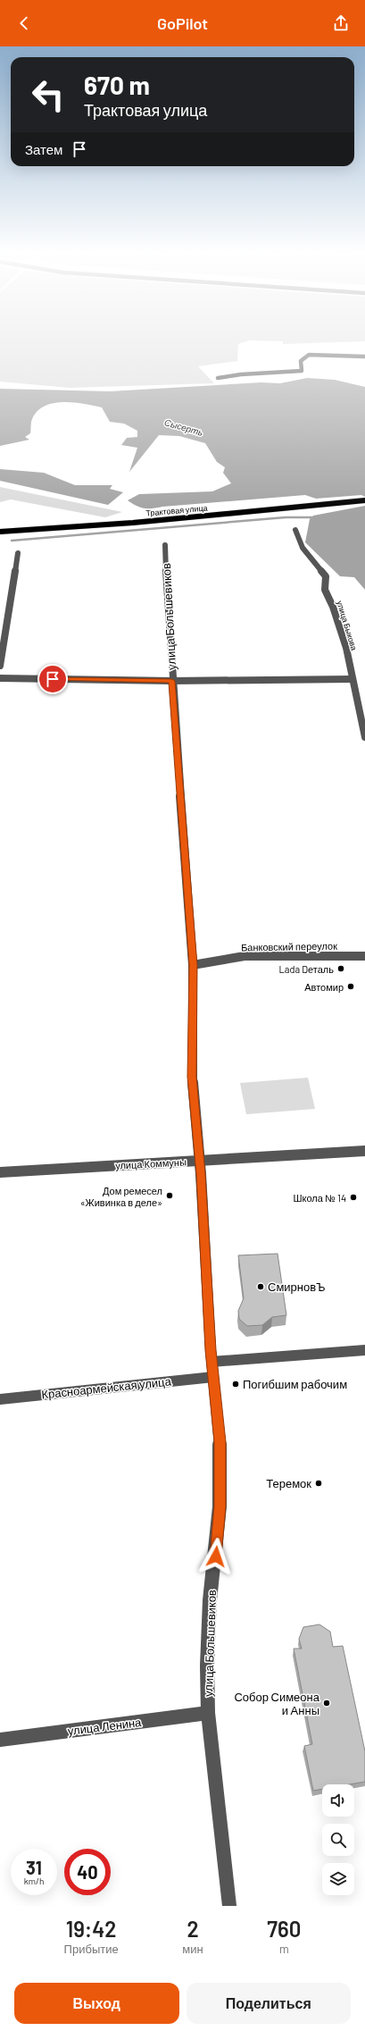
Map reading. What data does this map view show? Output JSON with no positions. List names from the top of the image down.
{
  "streets": {
    "main road": ["Трактовая улица"],
    "street": [
      "улица Большевиков",
      "улица Быкова",
      "Банковский переулок",
      "улица Коммуны",
      "Красноармейская улица",
      "улица Ленина"
    ]
  },
  "crossings": [
    ["улица Большевиков", "Банковский переулок"],
    ["улица Большевиков", "улица Коммуны"],
    ["улица Большевиков", "Красноармейская улица"],
    ["улица Большевиков", "улица Ленина"]
  ],
  "water": ["Сысерть"],
  "places": [
    "Lada Dеталь",
    "Автомир",
    "Дом ремесел «Живинка в деле»",
    "Школа № 14",
    "СмирновЪ",
    "Погибшим рабочим",
    "Теремок",
    "Собор Симеона и Анны"
  ],
  "page": {
    "header": "GoPilot",
    "turn": ["670 m", "Трактовая улица"],
    "then": "Затем",
    "speed": "31 km/h",
    "limit": "40",
    "eta": [
      "19:42",
      "Прибытие",
      "2",
      "мин",
      "760",
      "m"
    ],
    "buttons": ["Выход", "Поделиться"]
  }
}
